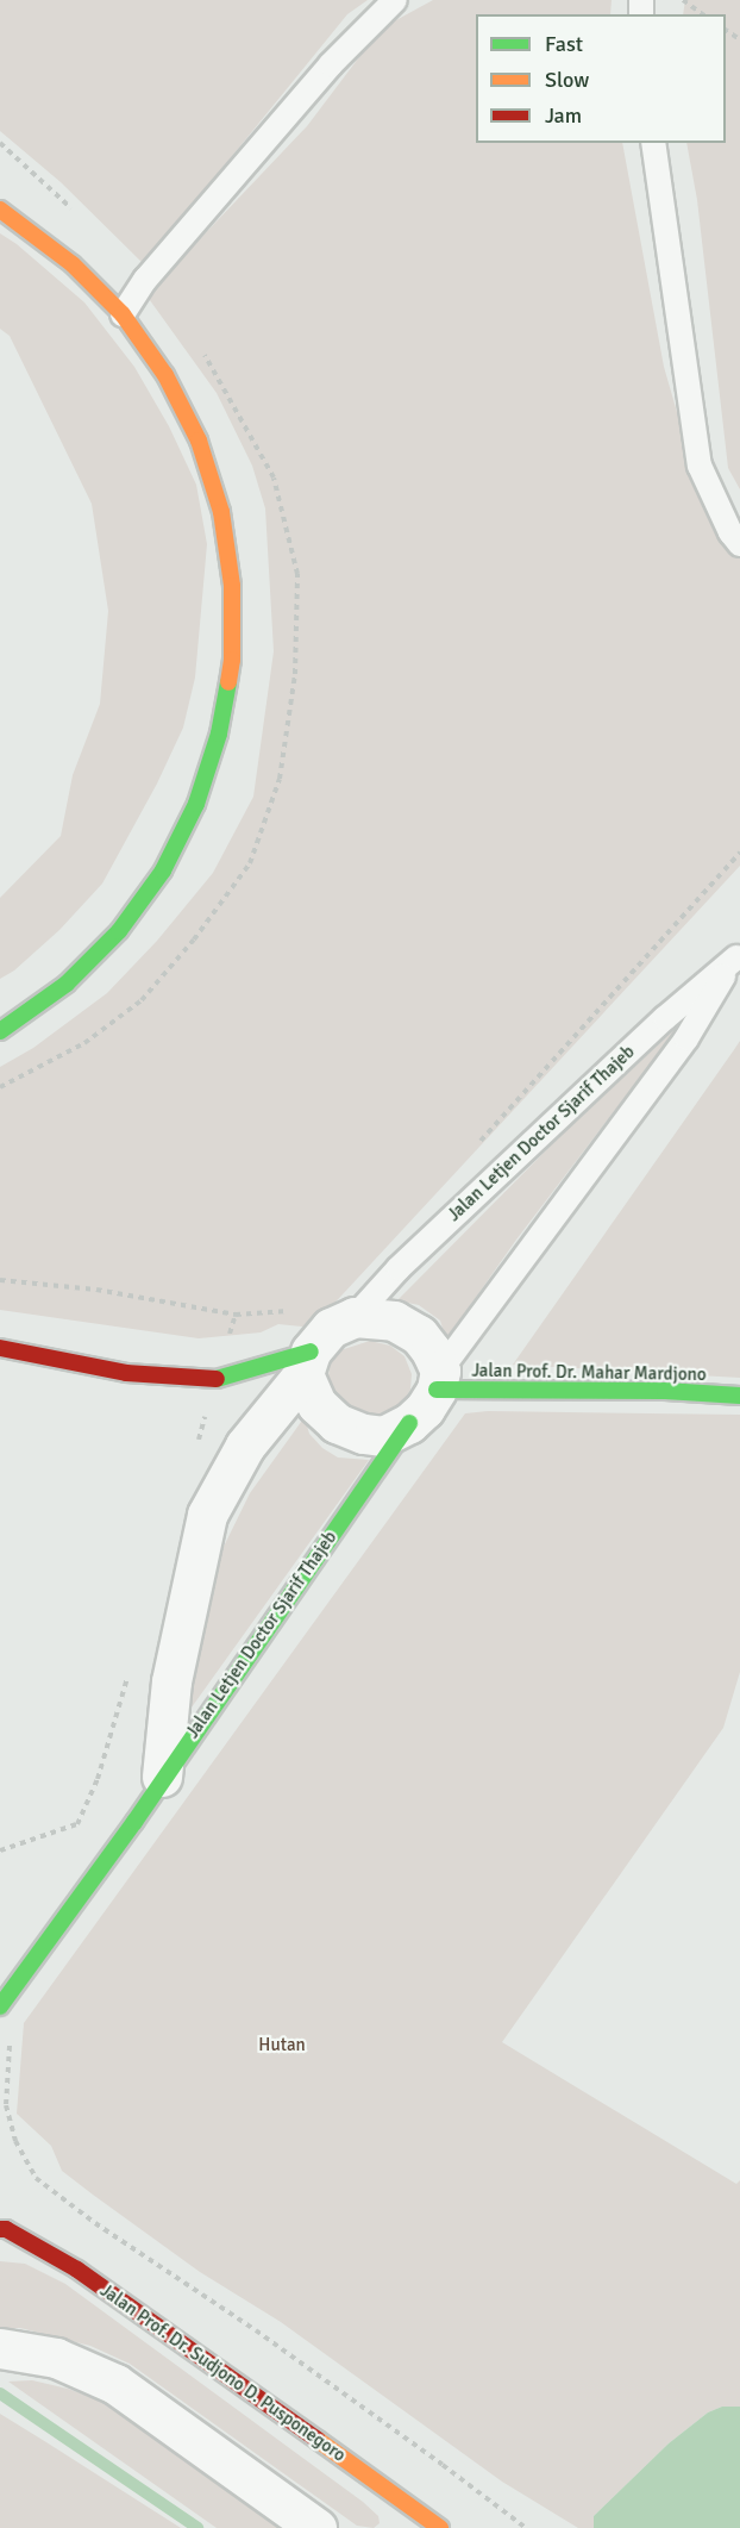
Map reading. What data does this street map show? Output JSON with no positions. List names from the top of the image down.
{
  "streets": {
    "street": ["Jalan Letjen Doctor Sjarif Thajeb", "Jalan Prof. Dr. Mahar Mardjono", "Jalan Prof. Dr. Sudjono D. Pusponegoro"]
  },
  "crossings": [
    ["Jalan Letjen Doctor Sjarif Thajeb", "Jalan Prof. Dr. Mahar Mardjono"]
  ],
  "parks": ["Hutan"],
  "legend": ["Fast", "Slow", "Jam"]
}
